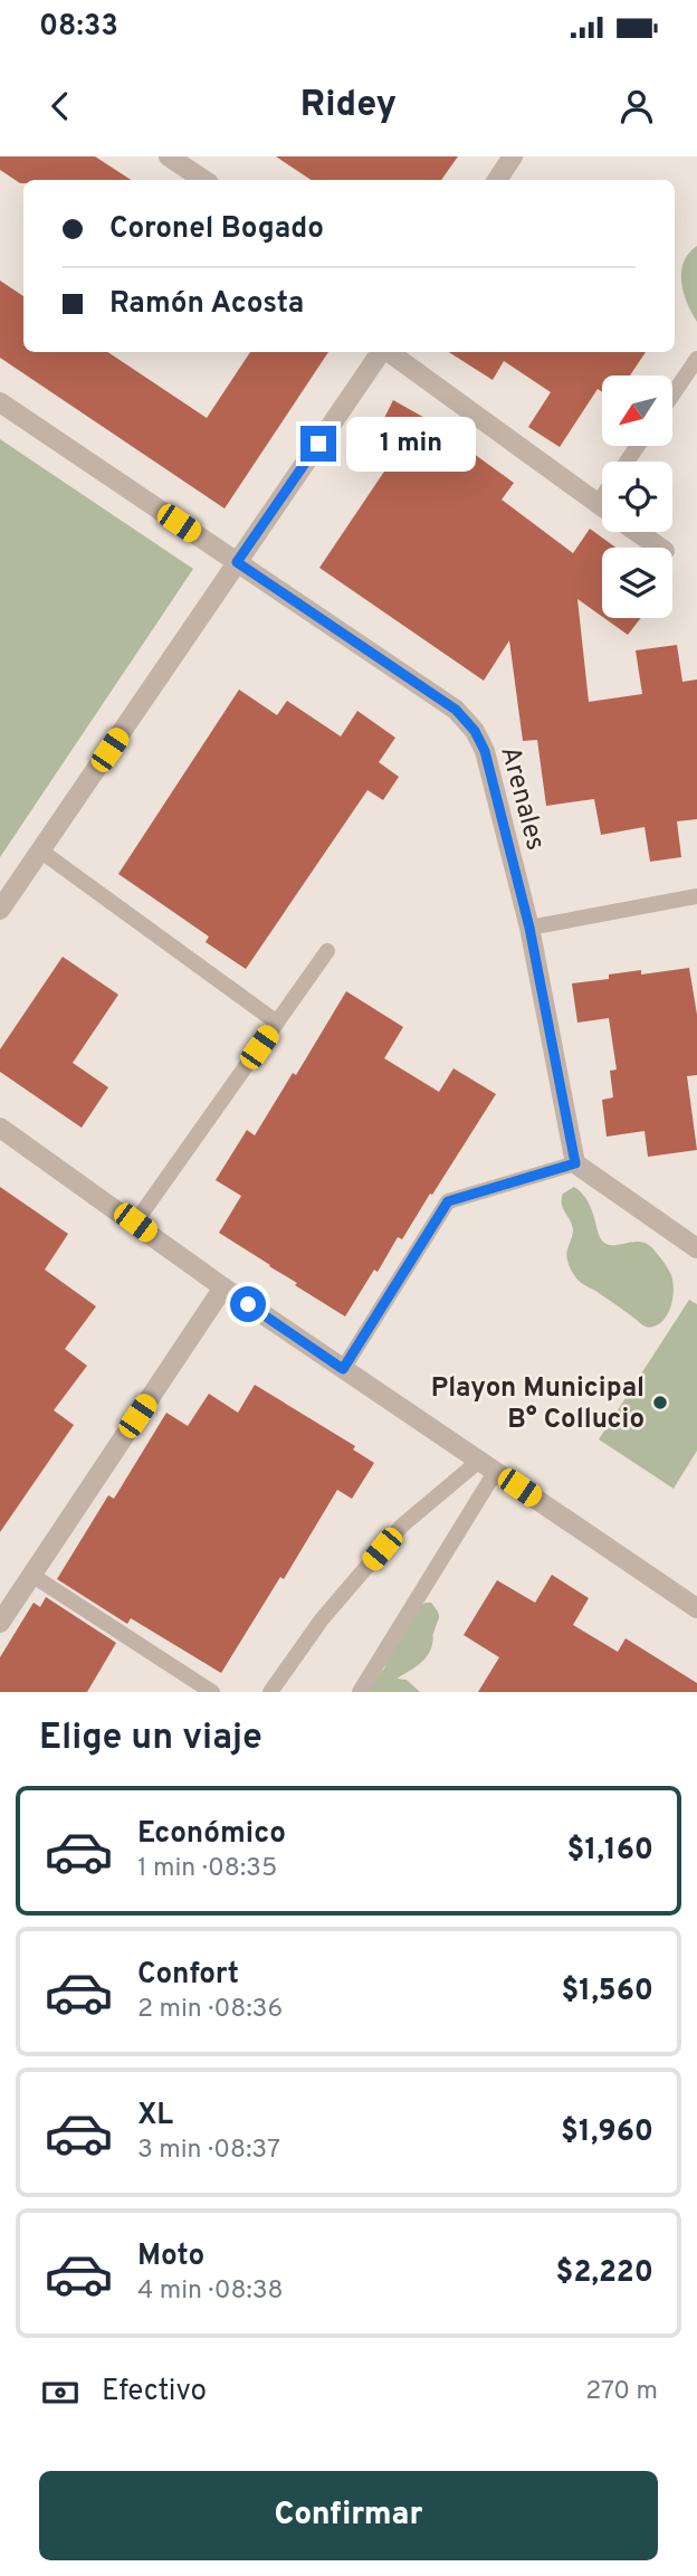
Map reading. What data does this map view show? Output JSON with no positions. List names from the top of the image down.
{
  "streets": {
    "street": ["Arenales"]
  },
  "places": ["Playon Municipal B° Collucio"],
  "north": "bottom left",
  "page": {
    "status": "08:33",
    "header": "Ridey",
    "banner": ["Coronel Bogado", "Ramón Acosta"],
    "bubble": "1 min",
    "heading": "Elige un viaje",
    "list": [
      {
        "name": "Económico",
        "note": "1 min · 08:35",
        "value": "$1,160"
      },
      {
        "name": "Confort",
        "note": "2 min · 08:36",
        "value": "$1,560"
      },
      {
        "name": "XL",
        "note": "3 min · 08:37",
        "value": "$1,960"
      },
      {
        "name": "Moto",
        "note": "4 min · 08:38",
        "value": "$2,220"
      }
    ],
    "pay": ["Efectivo", "270 m"],
    "buttons": "Confirmar"
  }
}
